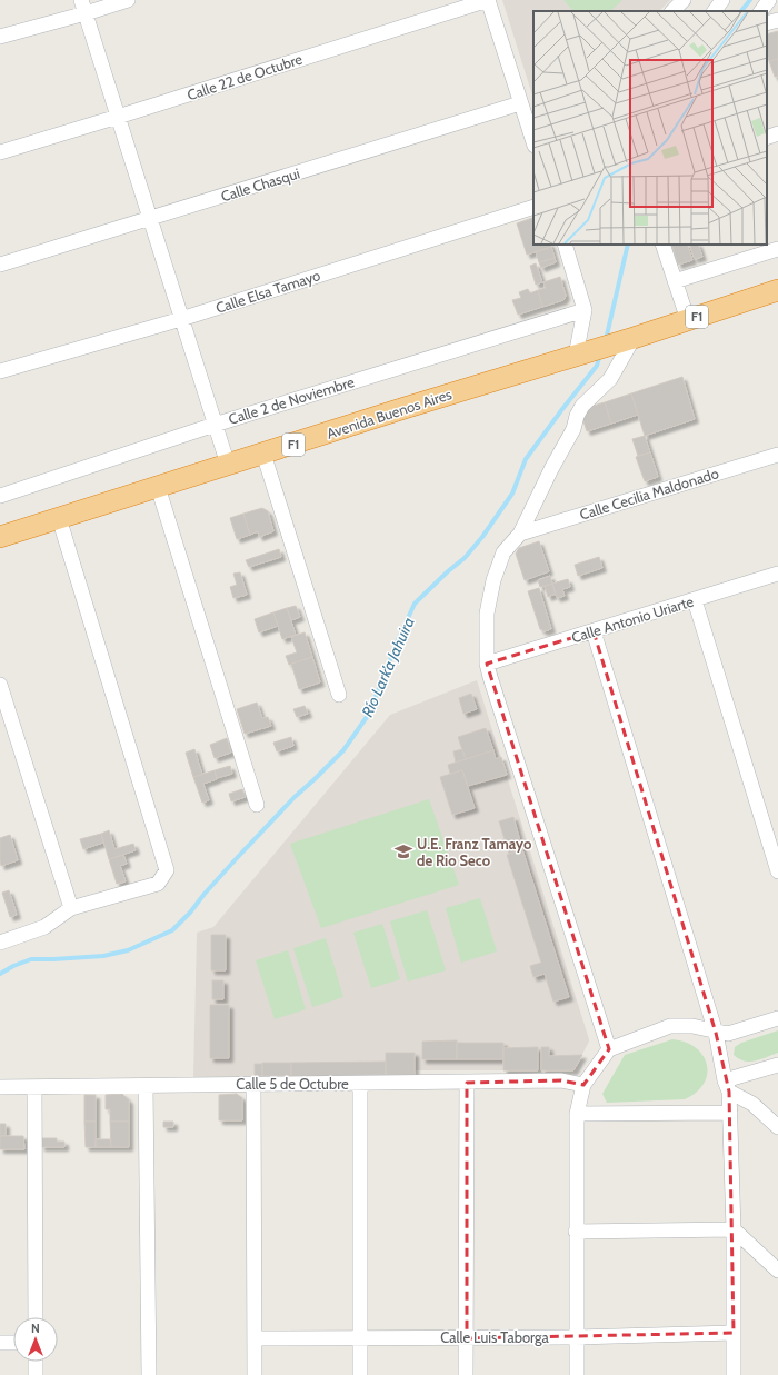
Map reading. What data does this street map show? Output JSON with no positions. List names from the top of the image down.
{
  "streets": {
    "highway": ["F1", "Avenida Buenos Aires"],
    "street": [
      "Calle 22 de Octubre",
      "Calle Chasqui",
      "Calle Elsa Tamayo",
      "Calle 2 de Noviembre",
      "Calle Cecilia Maldonado",
      "Calle Antonio Uriarte",
      "Calle 5 de Octubre",
      "Calle Luis Taborga"
    ]
  },
  "water": ["Río Lark’a Jahuira"],
  "places": {
    "school or university": ["U.E. Franz Tamayo de Rio Seco"]
  },
  "north": "top"
}
